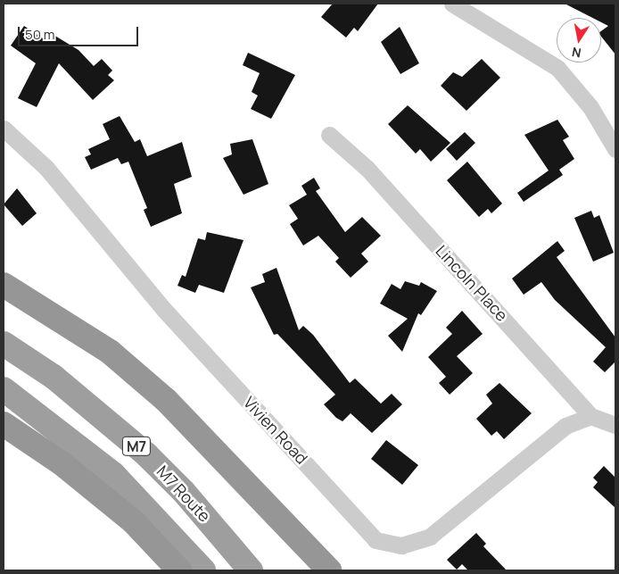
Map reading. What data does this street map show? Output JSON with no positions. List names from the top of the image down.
{
  "streets": {
    "highway": ["M7", "M7 Route"],
    "street": ["Lincoln Place", "Vivien Road"]
  },
  "crossings": [
    ["Lincoln Place", "Vivien Road"]
  ],
  "scale_bar": "50 m",
  "north": "bottom"
}
